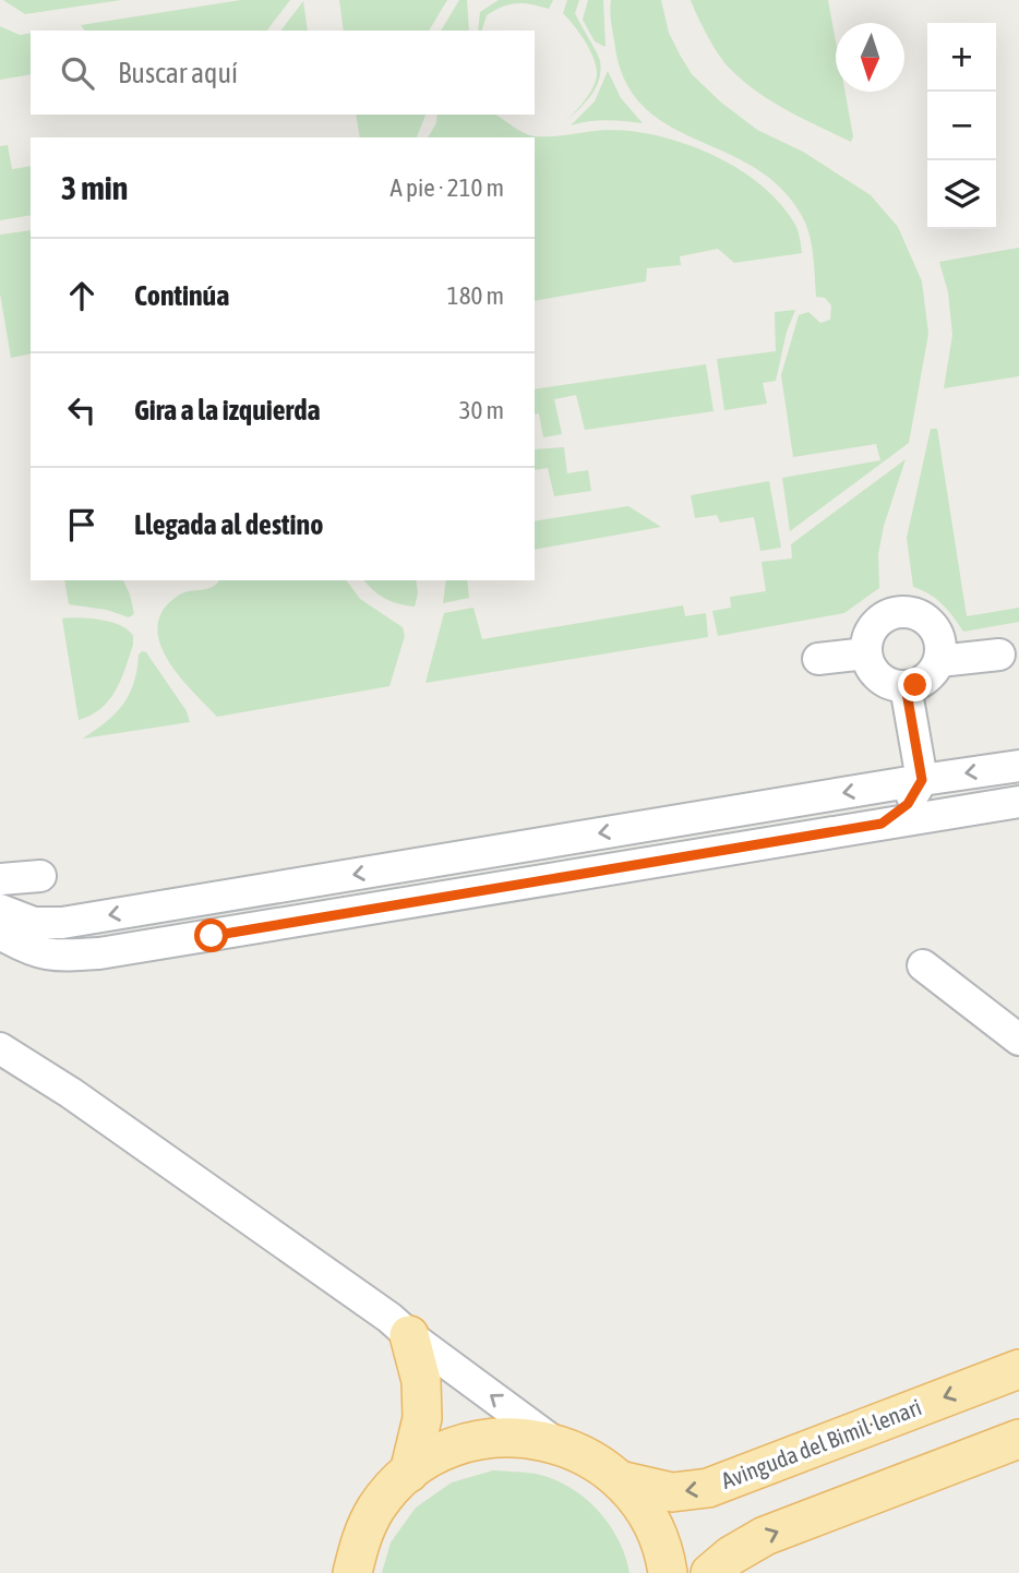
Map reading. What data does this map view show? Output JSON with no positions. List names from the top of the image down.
{
  "streets": {
    "main road": ["Avinguda del Bimil·lenari"]
  },
  "north": "bottom",
  "page": {
    "map_buttons": ["+", "−"],
    "search": "Buscar aquí",
    "heading": ["3 min", "A pie · 210 m"],
    "list": [
      ["Continúa", "180 m"],
      ["Gira a la izquierda", "30 m"],
      "Llegada al destino"
    ]
  }
}
